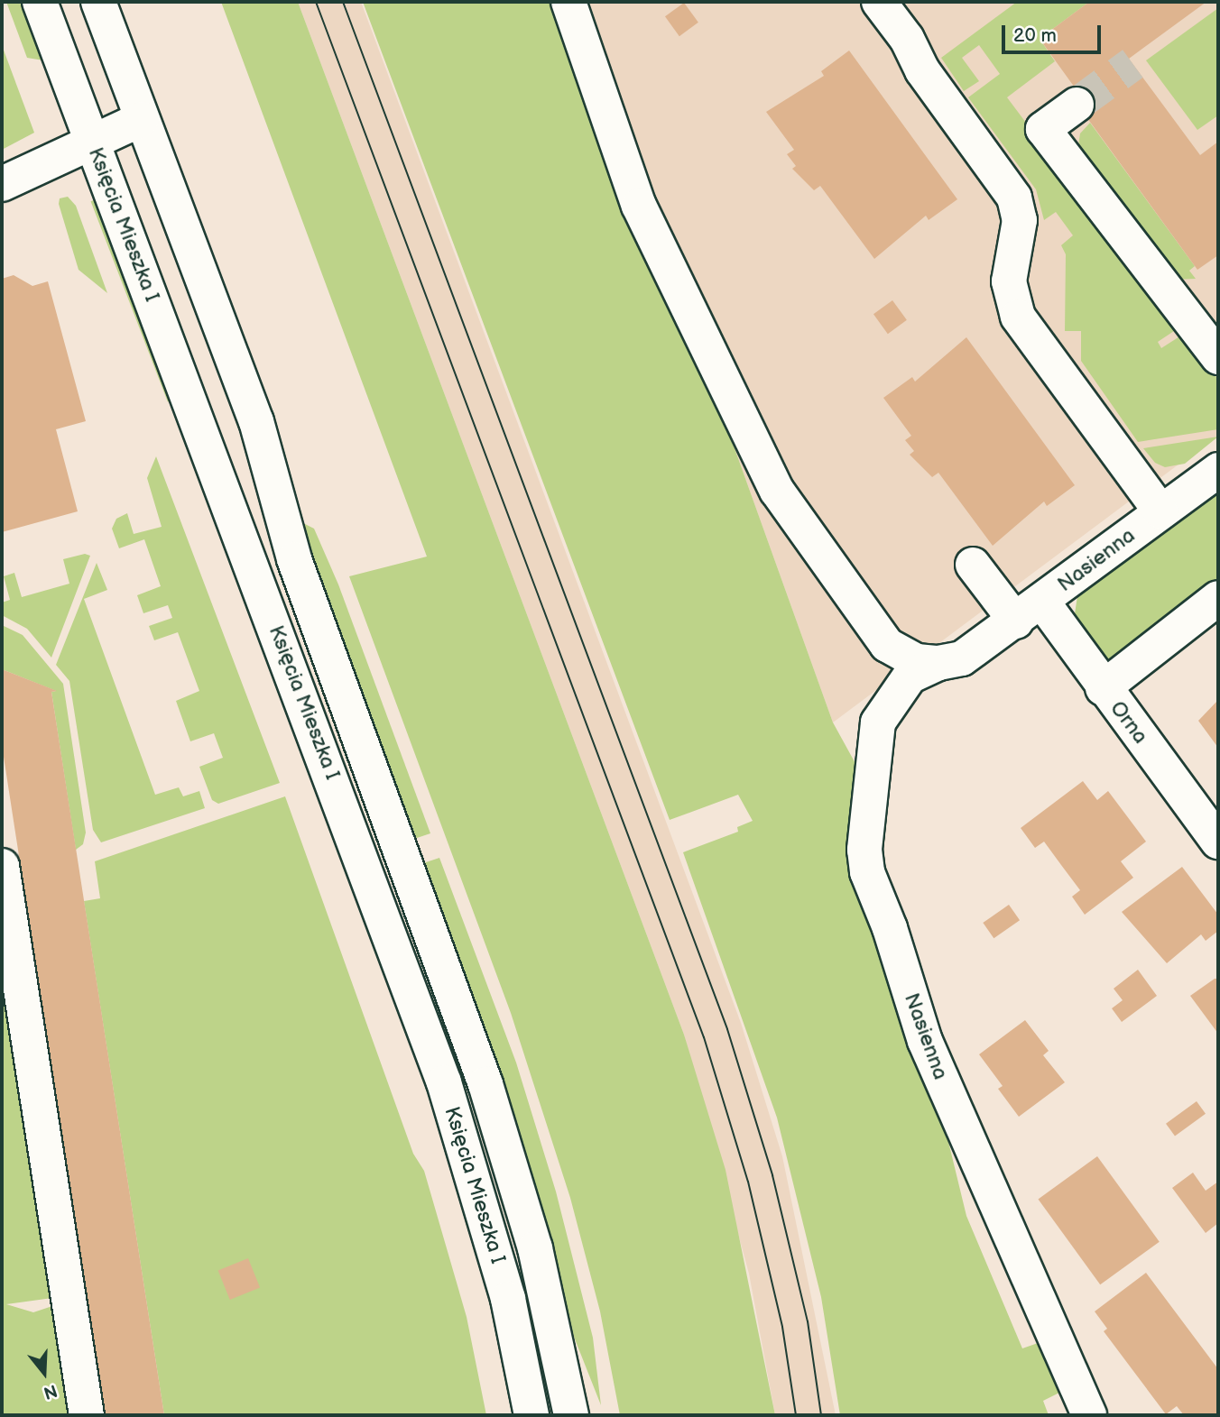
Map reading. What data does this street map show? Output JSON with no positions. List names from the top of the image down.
{
  "streets": {
    "street": ["Księcia Mieszka I", "Nasienna", "Orna"]
  },
  "crossings": [
    ["Nasienna", "Orna"]
  ],
  "scale_bar": "20 m",
  "north": "bottom"
}
